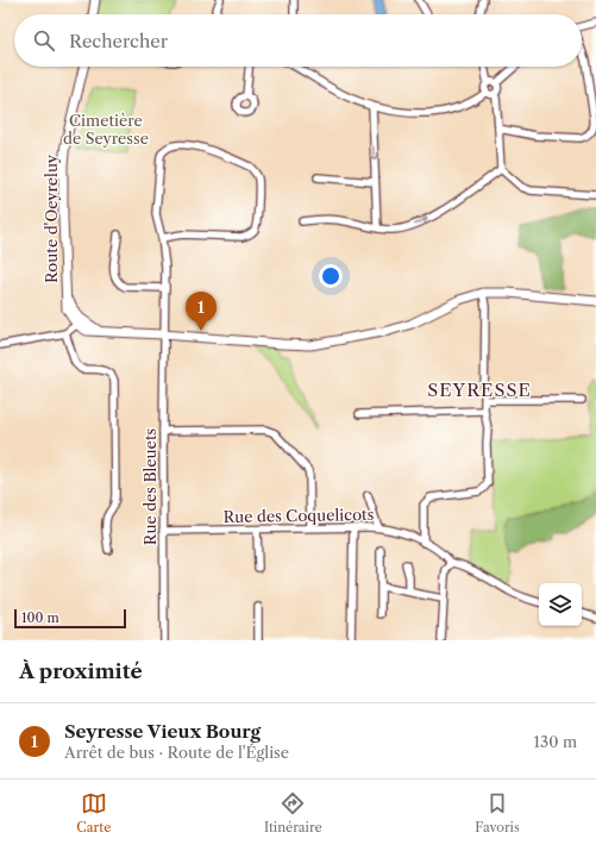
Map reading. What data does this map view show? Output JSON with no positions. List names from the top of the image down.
{
  "streets": {
    "street": ["Route d'Oeyreluy", "Rue des Bleuets", "Rue des Coquelicots"]
  },
  "crossings": [
    ["Route d'Oeyreluy", "Rue des Bleuets"],
    ["Rue des Bleuets", "Rue des Coquelicots"]
  ],
  "districts": ["SEYRESSE"],
  "parks": ["Cimetière de Seyresse"],
  "scale_bar": "100 m",
  "page": {
    "search": "Rechercher",
    "pins": "1",
    "scale": "100 m",
    "heading": "À proximité",
    "list": [
      {
        "mark": "1",
        "name": "Seyresse Vieux Bourg",
        "note": "Arrêt de bus · Route de l'Église",
        "value": "130 m"
      }
    ],
    "nav": ["Carte", "Itinéraire", "Favoris"]
  }
}
